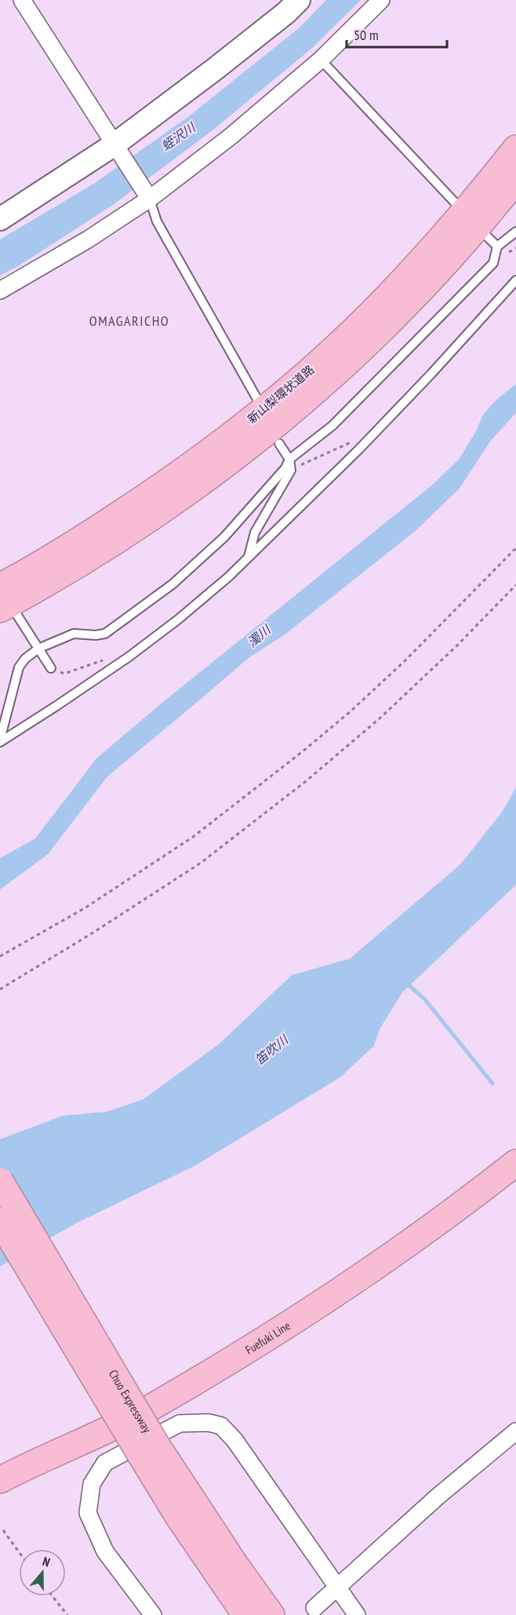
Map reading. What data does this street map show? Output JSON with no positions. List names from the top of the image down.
{
  "streets": {
    "highway": ["新山梨環状道路", "Fuefuki Line", "Chuo Expressway"]
  },
  "districts": ["OMAGARICHO"],
  "water": ["蛭沢川", "濁川", "笛吹川"],
  "scale_bar": "50 m",
  "north": "top"
}
